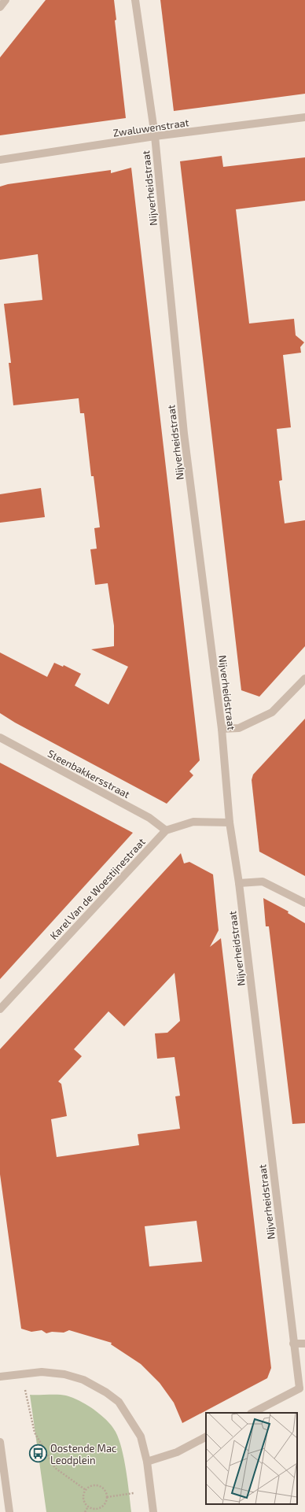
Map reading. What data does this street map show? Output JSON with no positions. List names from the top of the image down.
{
  "streets": {
    "street": [
      "Zwaluwenstraat",
      "Nijverheidstraat",
      "Steenbakkersstraat",
      "Karel Van de Woestijnestraat"
    ]
  },
  "crossings": [
    ["Zwaluwenstraat", "Nijverheidstraat"],
    ["Nijverheidstraat", "Karel Van de Woestijnestraat"],
    ["Steenbakkersstraat", "Karel Van de Woestijnestraat"]
  ],
  "places": {
    "bus stop": ["Oostende Mac Leodplein"]
  }
}
